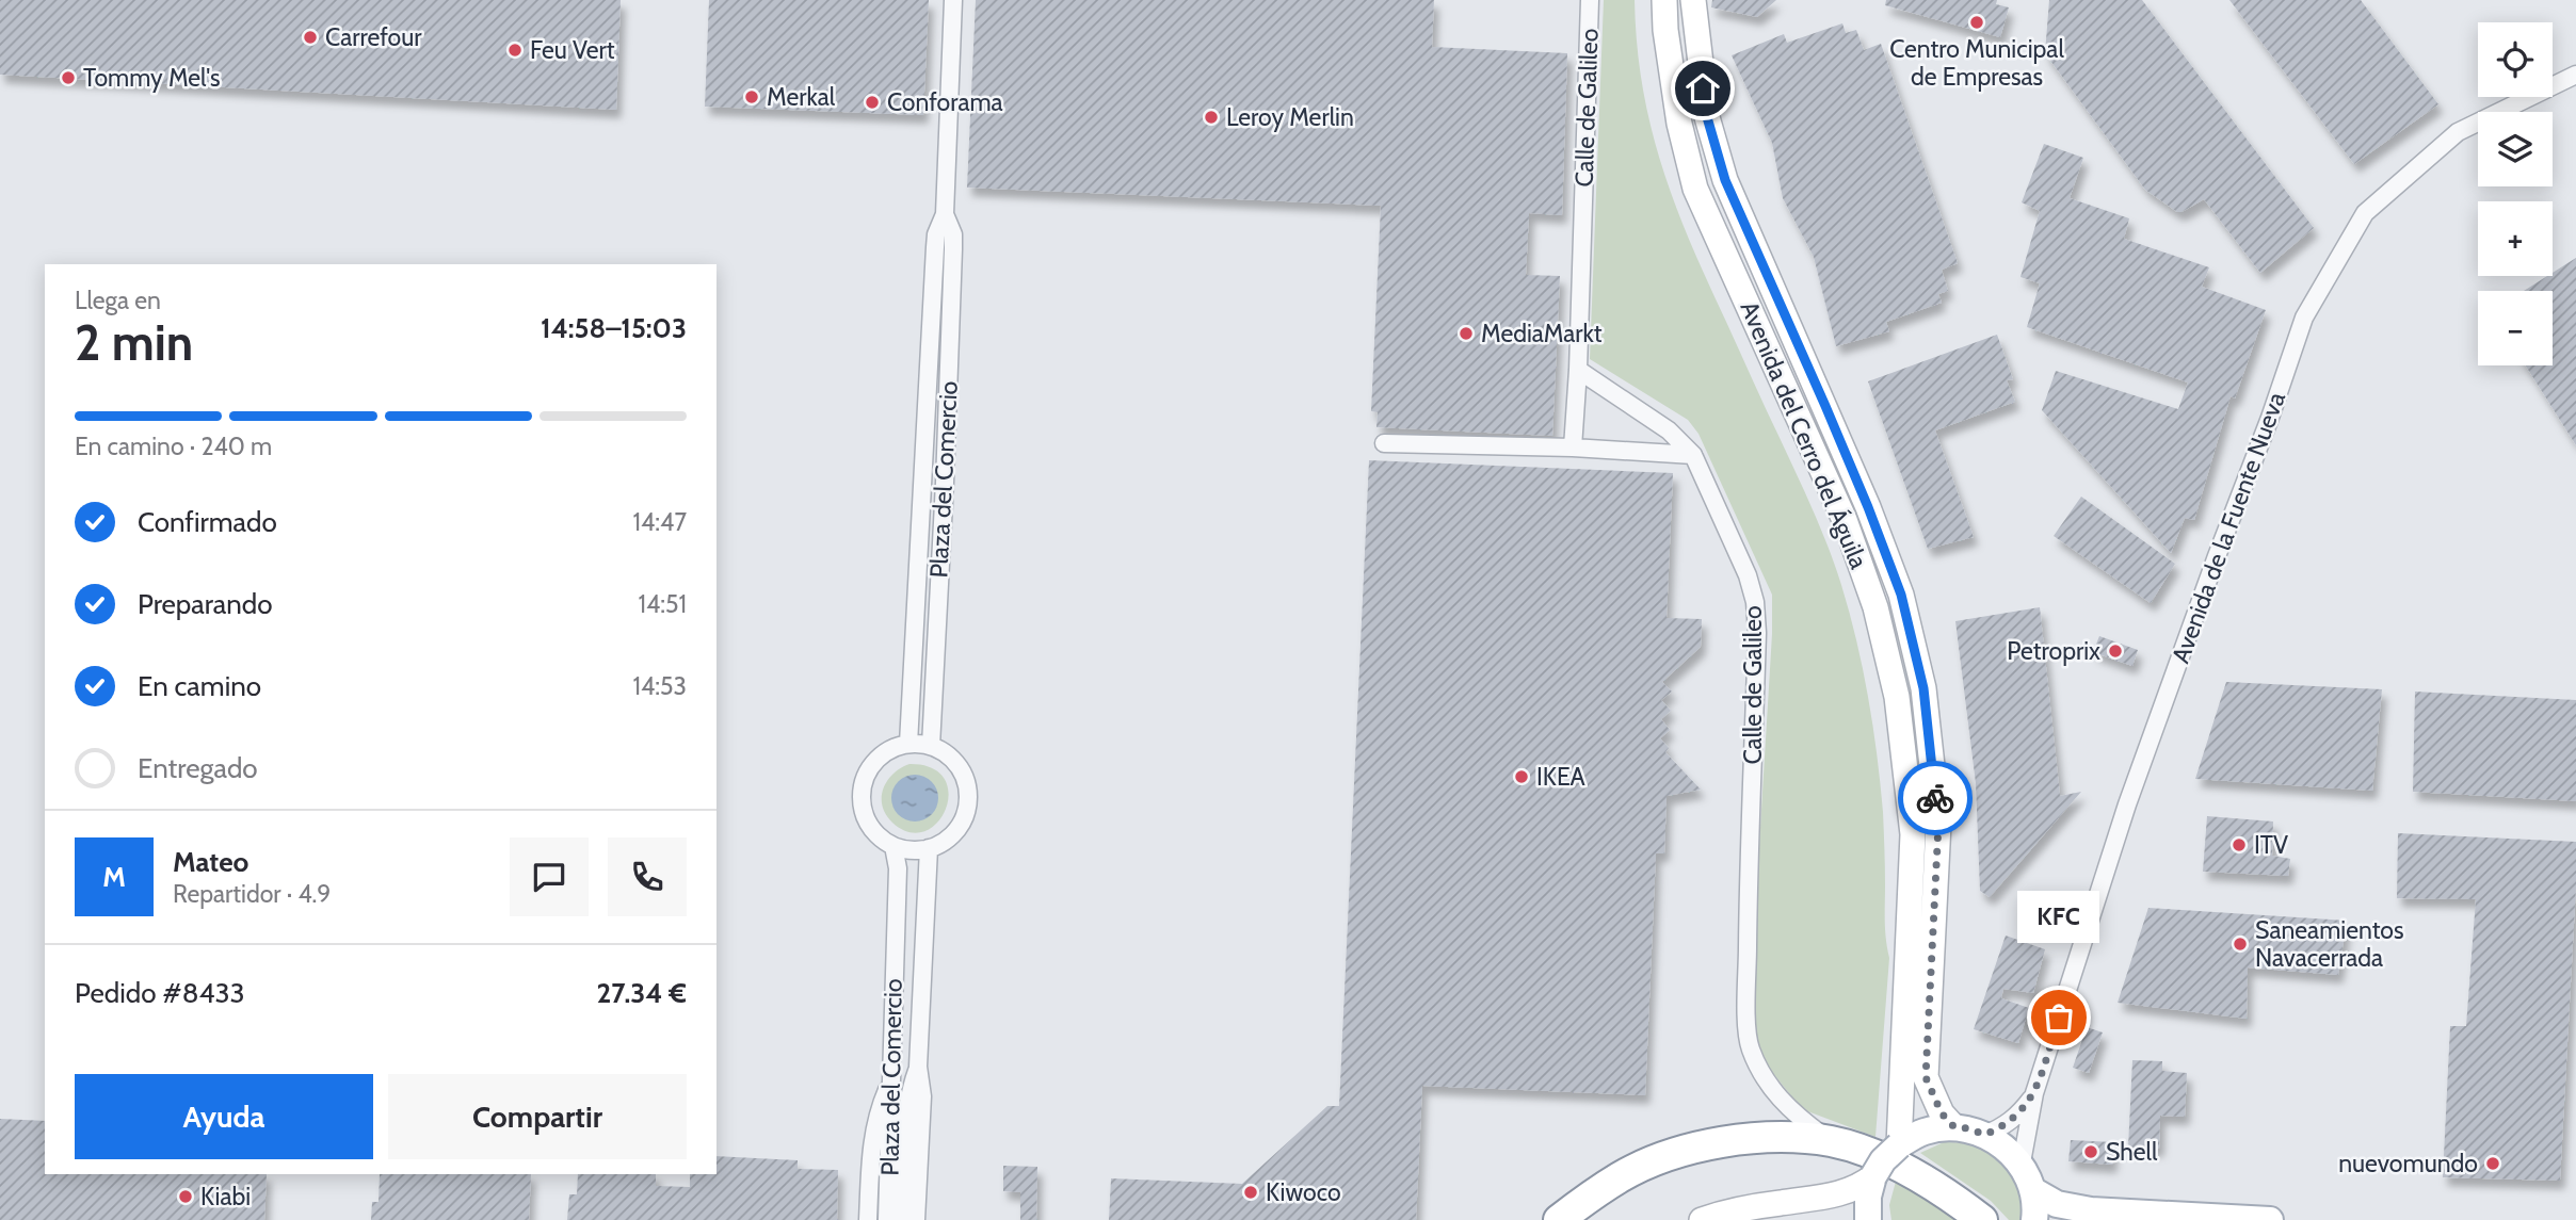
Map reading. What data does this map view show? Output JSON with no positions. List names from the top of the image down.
{
  "streets": {
    "main road": ["Avenida del Cerro del Águila"],
    "street": ["Calle de Galileo", "Plaza del Comercio", "Avenida de la Fuente Nueva"]
  },
  "places": [
    "Centro Municipal de Empresas",
    "Carrefour",
    "Feu Vert",
    "Tommy Mel's",
    "Merkal",
    "Conforama",
    "Leroy Merlin",
    "MediaMarkt",
    "Petroprix",
    "IKEA",
    "ITV",
    "Saneamientos Navacerrada",
    "KFC",
    "Shell",
    "nuevomundo",
    "Kiwoco",
    "Kiabi"
  ],
  "page": {
    "map_buttons": ["+", "−"],
    "heading": ["2 min", "Llega en", "14:58–15:03"],
    "panel": [
      "Mateo",
      "Repartidor · 4.9",
      "Pedido #8433",
      "27.34 €"
    ],
    "bar": "En camino · 240 m",
    "list": [
      ["Confirmado", "14:47"],
      ["Preparando", "14:51"],
      ["En camino", "14:53"],
      "Entregado"
    ],
    "round": "M",
    "bubble": "KFC",
    "buttons": ["Ayuda", "Compartir"]
  }
}
